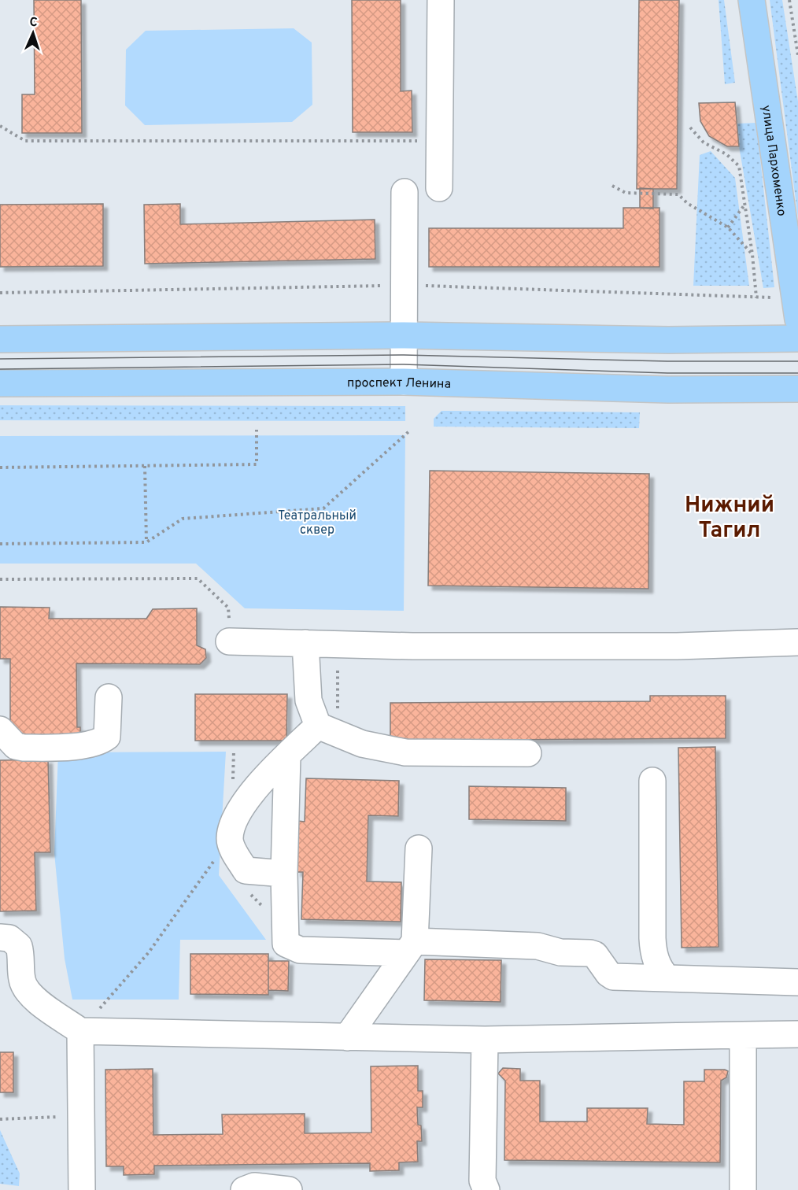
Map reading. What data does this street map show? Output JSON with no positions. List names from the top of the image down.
{
  "streets": {
    "main road": ["улица Пархоменко", "проспект Ленина"]
  },
  "districts": ["Нижний Тагил"],
  "parks": ["Театральный сквер"],
  "north": "top"
}
